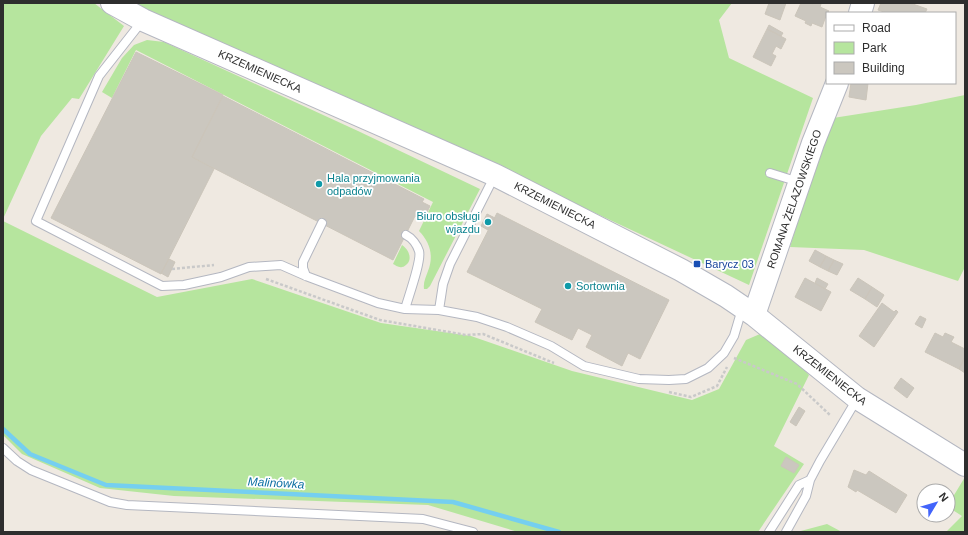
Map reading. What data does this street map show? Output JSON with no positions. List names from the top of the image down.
{
  "streets": {
    "street": ["KRZEMIENIECKA", "ROMANA ŻELAZOWSKIEGO"]
  },
  "crossings": [
    ["KRZEMIENIECKA", "ROMANA ŻELAZOWSKIEGO"]
  ],
  "water": ["Malinówka"],
  "places": {
    "other": ["Hala przyjmowania odpadów", "Biuro obsługi wjazdu", "Sortownia"],
    "transit": ["Barycz 03"]
  },
  "legend": ["Road", "Park", "Building"],
  "north": "top right"
}
